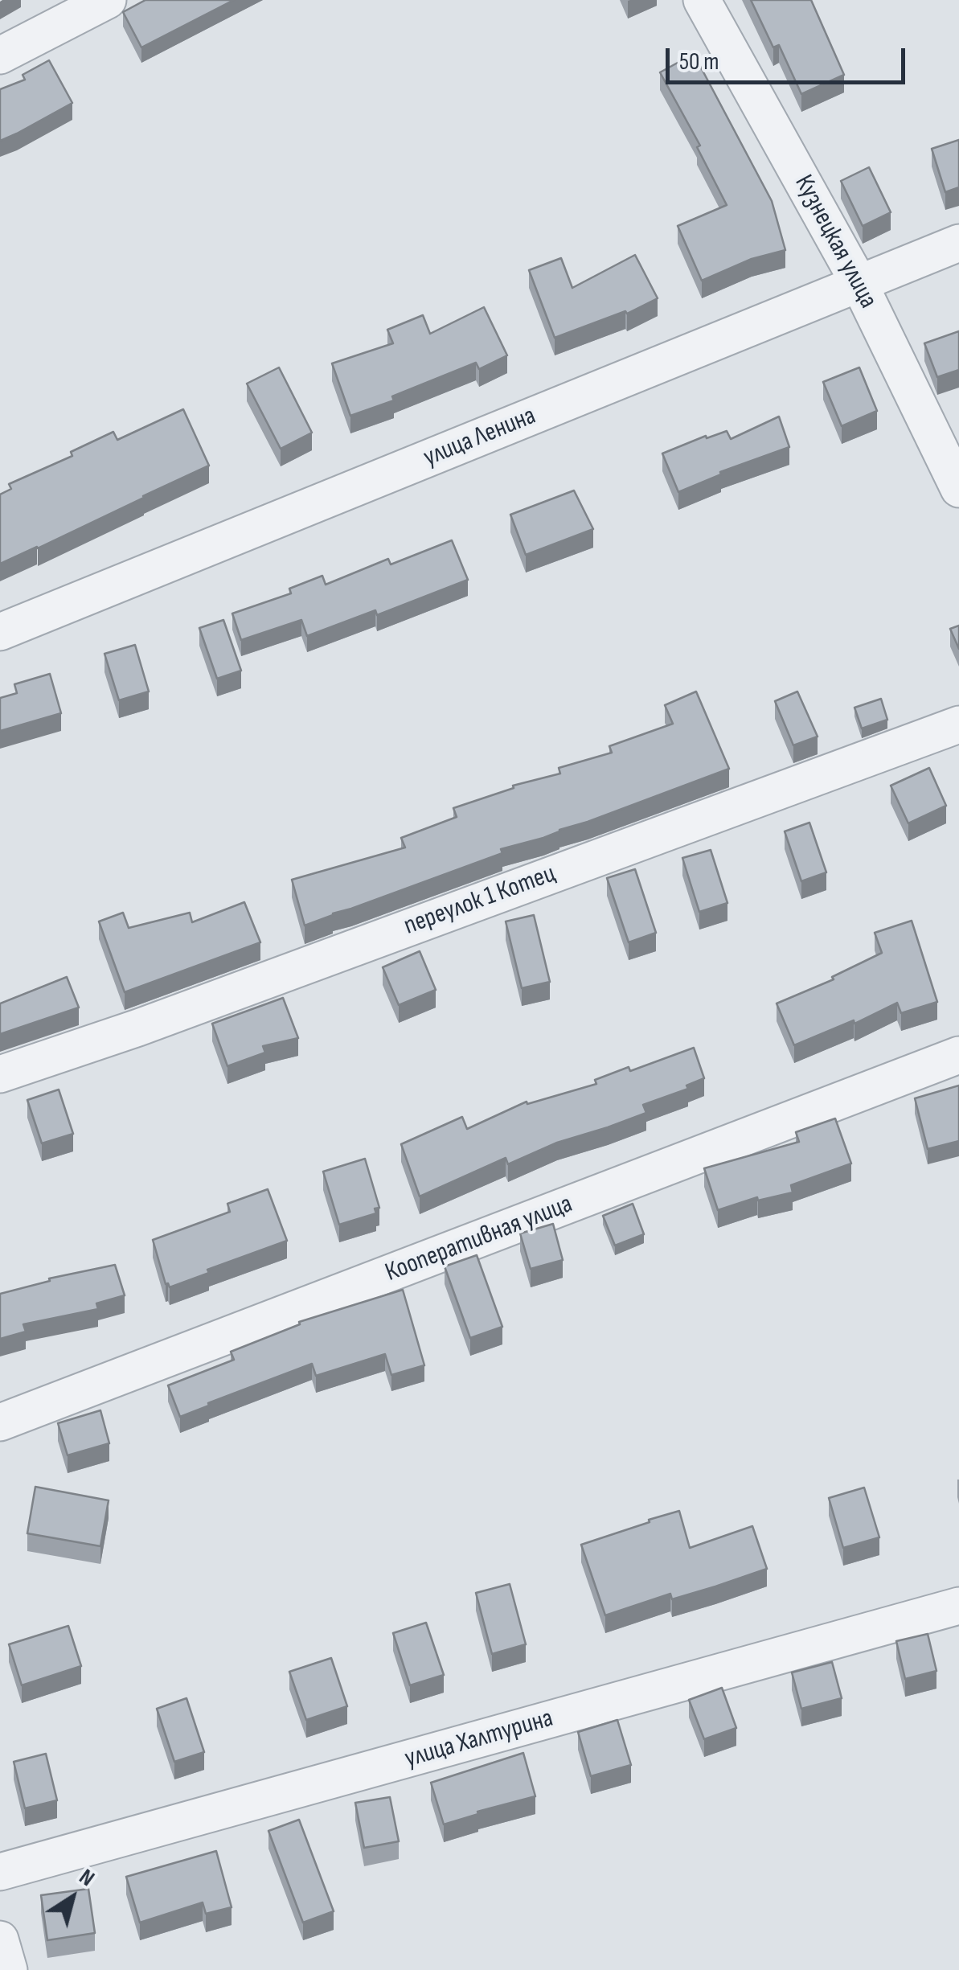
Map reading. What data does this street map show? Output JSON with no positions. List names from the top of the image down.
{
  "streets": {
    "street": [
      "Кузнецкая улица",
      "улица Ленина",
      "переулок 1 Котец",
      "Кооперативная улица",
      "улица Халтурина"
    ]
  },
  "crossings": [
    ["Кузнецкая улица", "улица Ленина"]
  ],
  "scale_bar": "50 m",
  "north": "top right"
}
